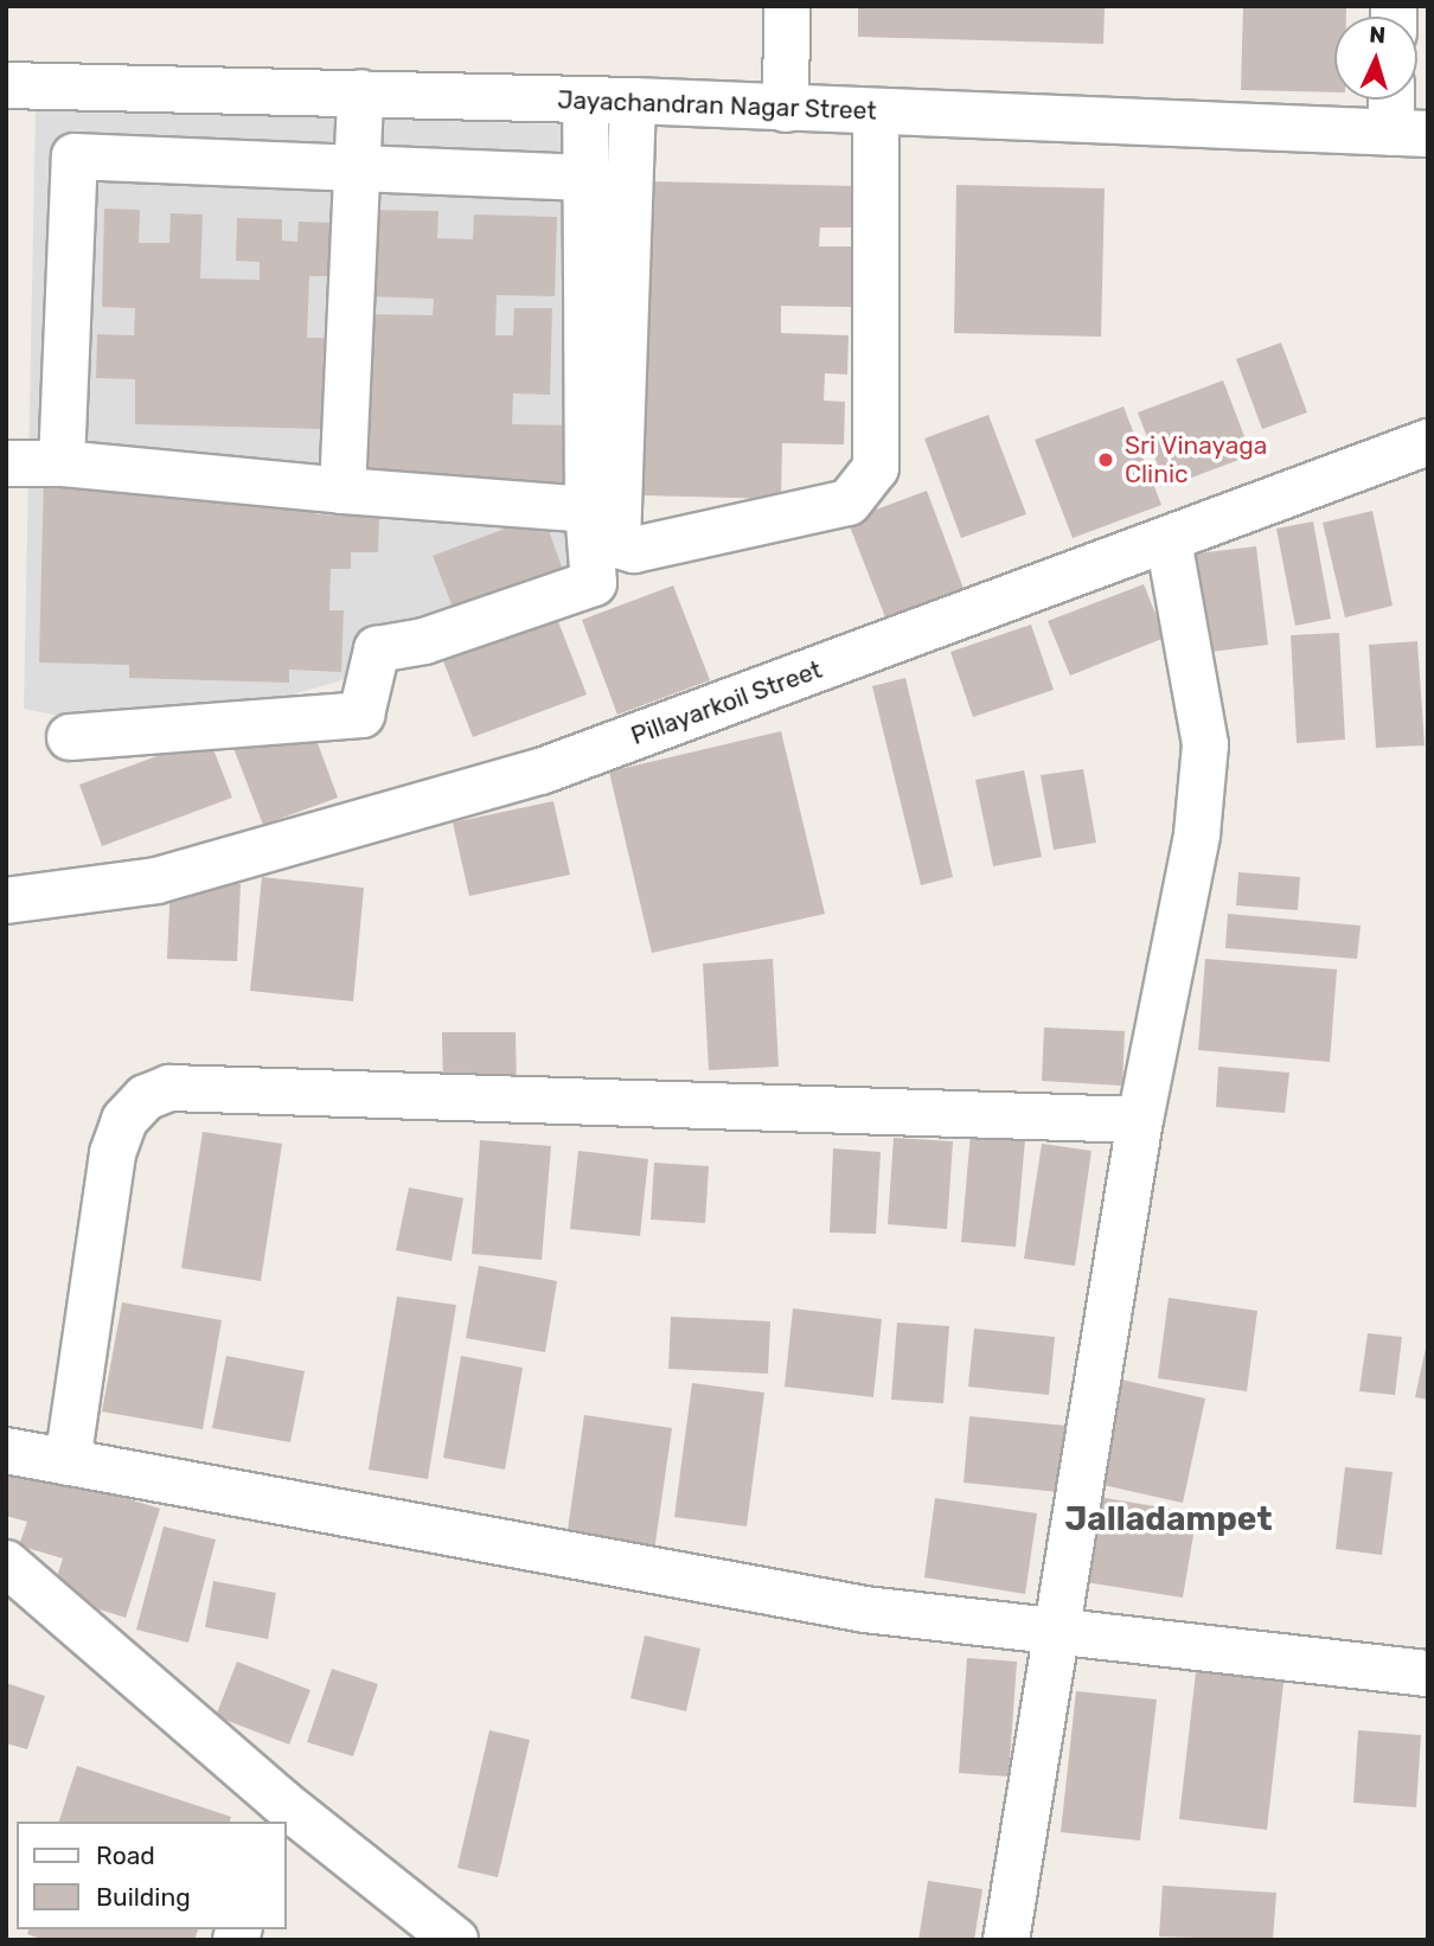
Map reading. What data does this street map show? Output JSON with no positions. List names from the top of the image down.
{
  "streets": {
    "street": ["Jayachandran Nagar Street", "Pillayarkoil Street"]
  },
  "districts": ["Jalladampet"],
  "places": ["Sri Vinayaga Clinic"],
  "legend": ["Road", "Building"],
  "north": "top"
}
